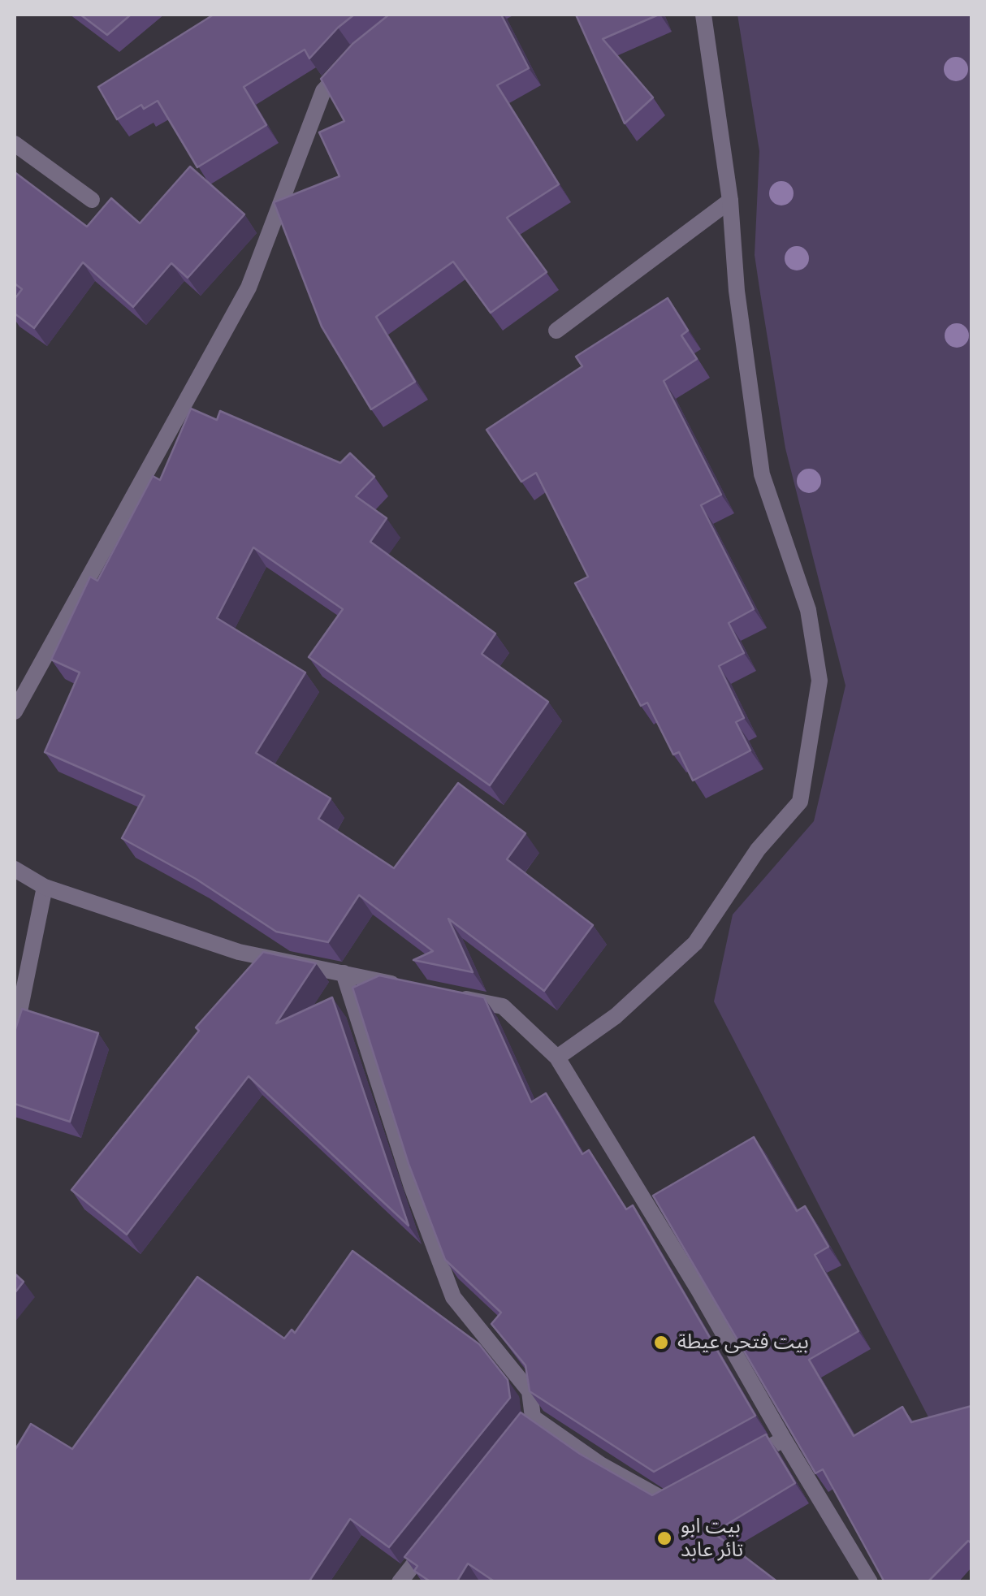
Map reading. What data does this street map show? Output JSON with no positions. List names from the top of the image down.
{
  "places": ["بيت فتحى عيطة", "بيت ابو تائر عابد"]
}
